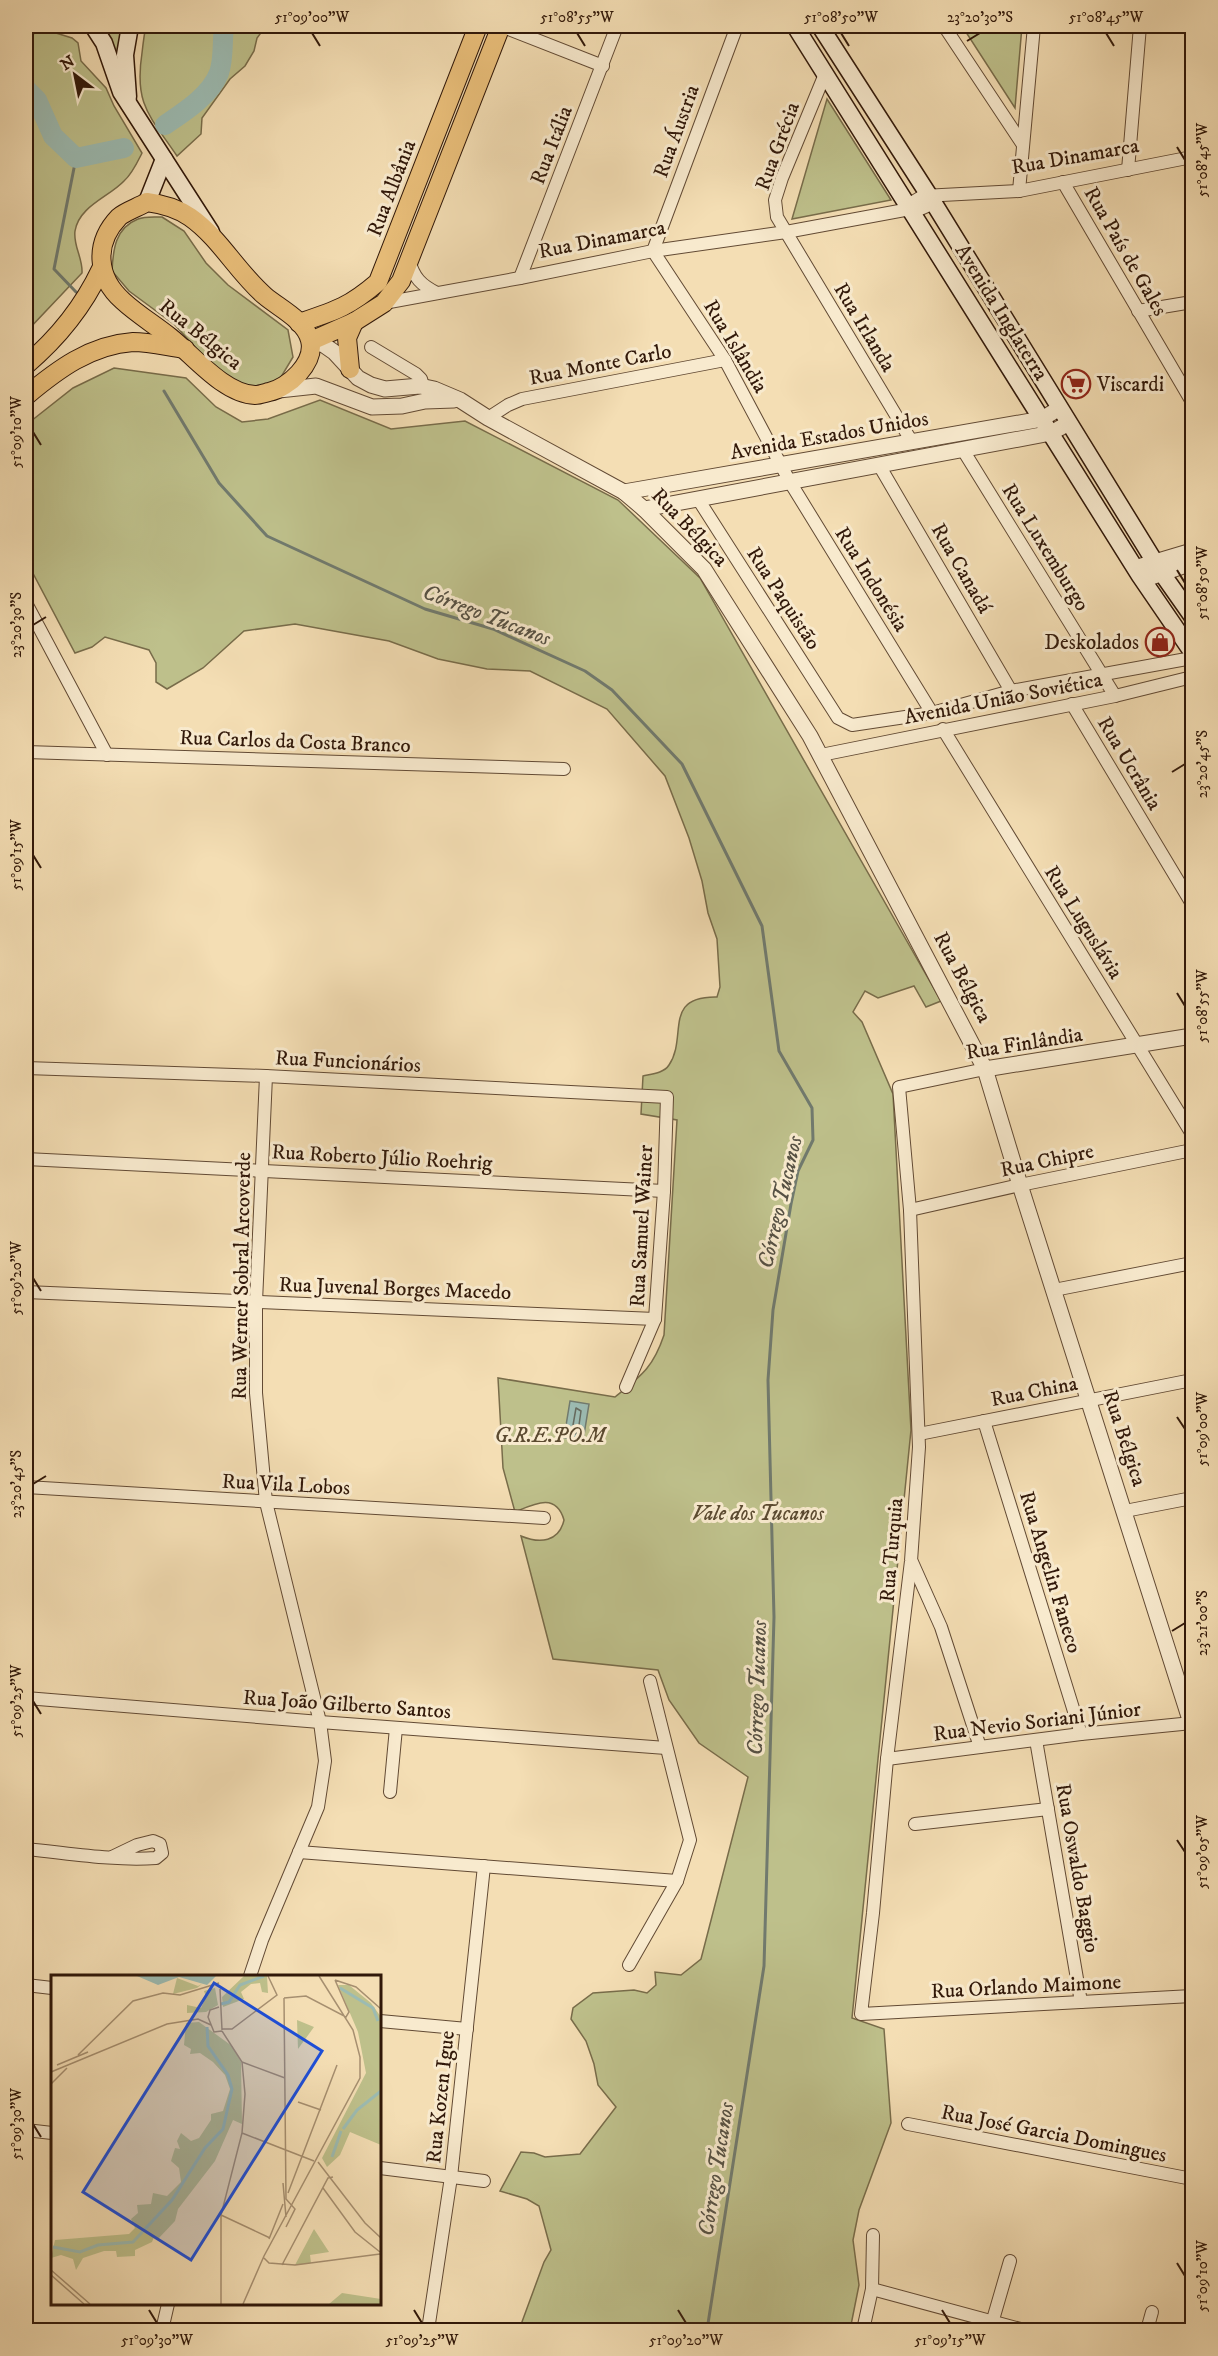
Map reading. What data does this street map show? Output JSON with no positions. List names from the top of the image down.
{
  "streets": {
    "main road": [
      "Rua Dinamarca",
      "Rua Albânia",
      "Avenida Inglaterra",
      "Rua Bélgica"
    ],
    "street": [
      "Rua Áustria",
      "Rua Itália",
      "Rua Grécia",
      "Rua País de Gales",
      "Rua Irlanda",
      "Rua Islândia",
      "Rua Monte Carlo",
      "Avenida Estados Unidos",
      "Rua Luxemburgo",
      "Rua Canadá",
      "Rua Indonésia",
      "Rua Paquistão",
      "Avenida União Soviética",
      "Rua Carlos da Costa Branco",
      "Rua Ucrânia",
      "Rua Luguslávia",
      "Rua Finlândia",
      "Rua Funcionários",
      "Rua Roberto Júlio Roehrig",
      "Rua Chipre",
      "Rua Samuel Wainer",
      "Rua Werner Sobral Arcoverde",
      "Rua Juvenal Borges Macedo",
      "Rua China",
      "Rua Vila Lobos",
      "Rua Turquia",
      "Rua Angelin Faneco",
      "Rua João Gilberto Santos",
      "Rua Nevio Soriani Júnior",
      "Rua Oswaldo Baggio",
      "Rua Orlando Maimone",
      "Rua Kozen Igue",
      "Rua José Garcia Domingues"
    ]
  },
  "crossings": [
    ["Rua Áustria", "Rua Dinamarca"],
    ["Rua Áustria", "Rua Islândia"],
    ["Rua Itália", "Rua Dinamarca"],
    ["Rua Grécia", "Rua Dinamarca"],
    ["Rua Grécia", "Avenida Inglaterra"],
    ["Rua Grécia", "Rua Irlanda"],
    ["Rua Dinamarca", "Rua Albânia"],
    ["Rua Dinamarca", "Rua País de Gales"],
    ["Rua Dinamarca", "Avenida Inglaterra"],
    ["Rua Dinamarca", "Rua Irlanda"],
    ["Rua Dinamarca", "Rua Bélgica"],
    ["Rua Dinamarca", "Rua Islândia"],
    ["Rua Albânia", "Rua Bélgica"],
    ["Avenida Inglaterra", "Avenida Estados Unidos"],
    ["Rua Irlanda", "Avenida Estados Unidos"],
    ["Rua Bélgica", "Rua Monte Carlo"],
    ["Rua Bélgica", "Avenida Estados Unidos"],
    ["Rua Bélgica", "Avenida União Soviética"],
    ["Rua Bélgica", "Rua Finlândia"],
    ["Rua Bélgica", "Rua Chipre"],
    ["Rua Bélgica", "Rua China"],
    ["Rua Bélgica", "Rua Nevio Soriani Júnior"],
    ["Rua Islândia", "Rua Monte Carlo"],
    ["Rua Islândia", "Avenida Estados Unidos"],
    ["Rua Islândia", "Rua Indonésia"],
    ["Avenida Estados Unidos", "Rua Luxemburgo"],
    ["Avenida Estados Unidos", "Rua Canadá"],
    ["Avenida Estados Unidos", "Rua Indonésia"],
    ["Avenida Estados Unidos", "Rua Paquistão"],
    ["Rua Luxemburgo", "Avenida União Soviética"],
    ["Rua Canadá", "Avenida União Soviética"],
    ["Rua Indonésia", "Avenida União Soviética"],
    ["Rua Paquistão", "Avenida União Soviética"],
    ["Avenida União Soviética", "Rua Ucrânia"],
    ["Avenida União Soviética", "Rua Luguslávia"],
    ["Rua Luguslávia", "Rua Finlândia"],
    ["Rua Finlândia", "Rua Turquia"],
    ["Rua Funcionários", "Rua Samuel Wainer"],
    ["Rua Funcionários", "Rua Werner Sobral Arcoverde"],
    ["Rua Roberto Júlio Roehrig", "Rua Samuel Wainer"],
    ["Rua Roberto Júlio Roehrig", "Rua Werner Sobral Arcoverde"],
    ["Rua Chipre", "Rua Turquia"],
    ["Rua Samuel Wainer", "Rua Juvenal Borges Macedo"],
    ["Rua Werner Sobral Arcoverde", "Rua Juvenal Borges Macedo"],
    ["Rua Werner Sobral Arcoverde", "Rua Vila Lobos"],
    ["Rua Werner Sobral Arcoverde", "Rua João Gilberto Santos"],
    ["Rua China", "Rua Turquia"],
    ["Rua China", "Rua Angelin Faneco"],
    ["Rua Turquia", "Rua Nevio Soriani Júnior"],
    ["Rua Turquia", "Rua Orlando Maimone"],
    ["Rua Angelin Faneco", "Rua Nevio Soriani Júnior"],
    ["Rua Nevio Soriani Júnior", "Rua Oswaldo Baggio"],
    ["Rua Oswaldo Baggio", "Rua Orlando Maimone"]
  ],
  "water": ["Córrego Tucanos"],
  "parks": ["G.R.E.PO.M", "Vale dos Tucanos"],
  "places": {
    "supermarket": ["Viscardi"],
    "shop": ["Deskolados"]
  },
  "north": "top left",
  "coordinates": [
    "51°09'00\"W",
    "51°08'55\"W",
    "51°08'50\"W",
    "23°20'30\"S",
    "51°08'45\"W",
    "51°09'10\"W",
    "23°20'45\"S",
    "51°09'15\"W",
    "51°09'20\"W",
    "23°21'00\"S",
    "51°09'25\"W",
    "51°09'05\"W",
    "51°09'30\"W"
  ]
}
